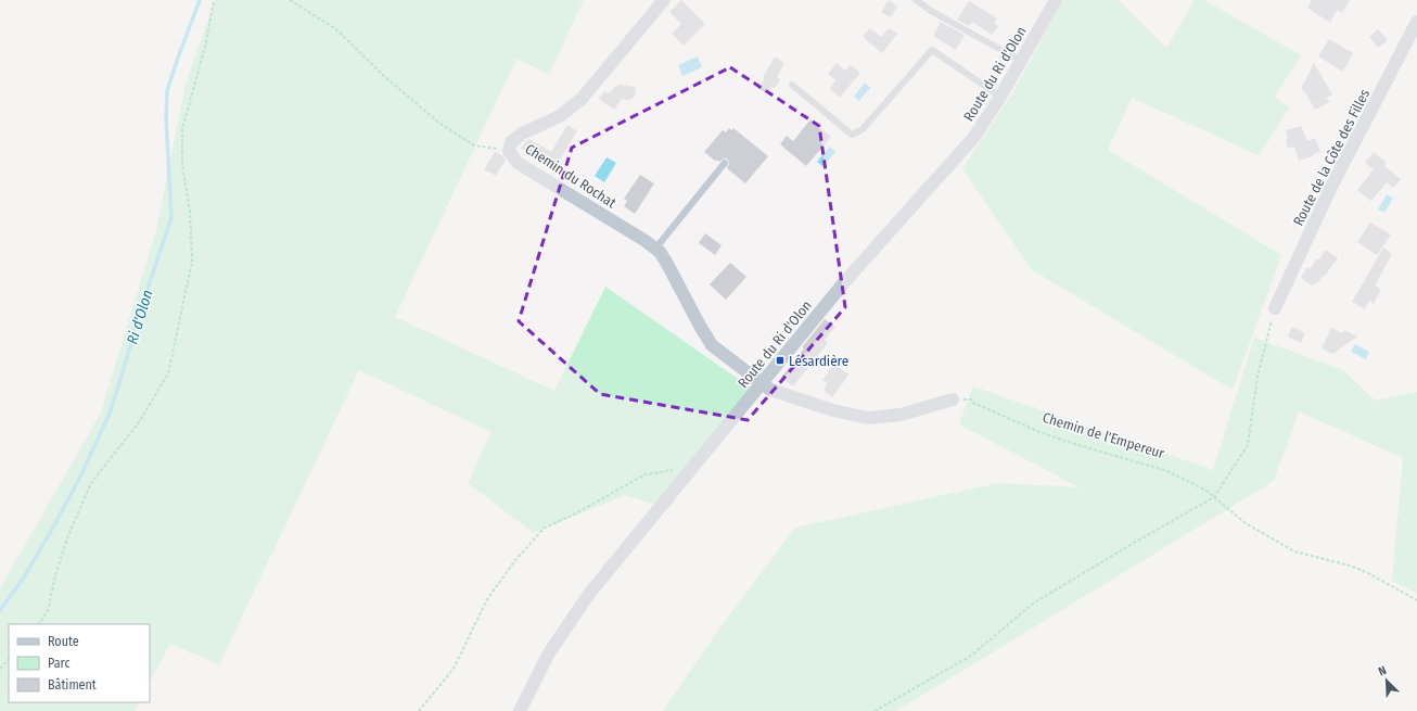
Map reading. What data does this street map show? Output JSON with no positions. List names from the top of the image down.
{
  "streets": {
    "street": ["Route du Ri d'Olon", "Route de la Côte des Filles", "Chemin du Rochat"],
    "path": ["Chemin de l'Empereur"]
  },
  "crossings": [
    ["Route du Ri d'Olon", "Chemin du Rochat"]
  ],
  "water": ["Ri d'Olon"],
  "places": {
    "transit": ["Lésardière"]
  },
  "legend": ["Route", "Parc", "Bâtiment"],
  "north": "top left"
}
